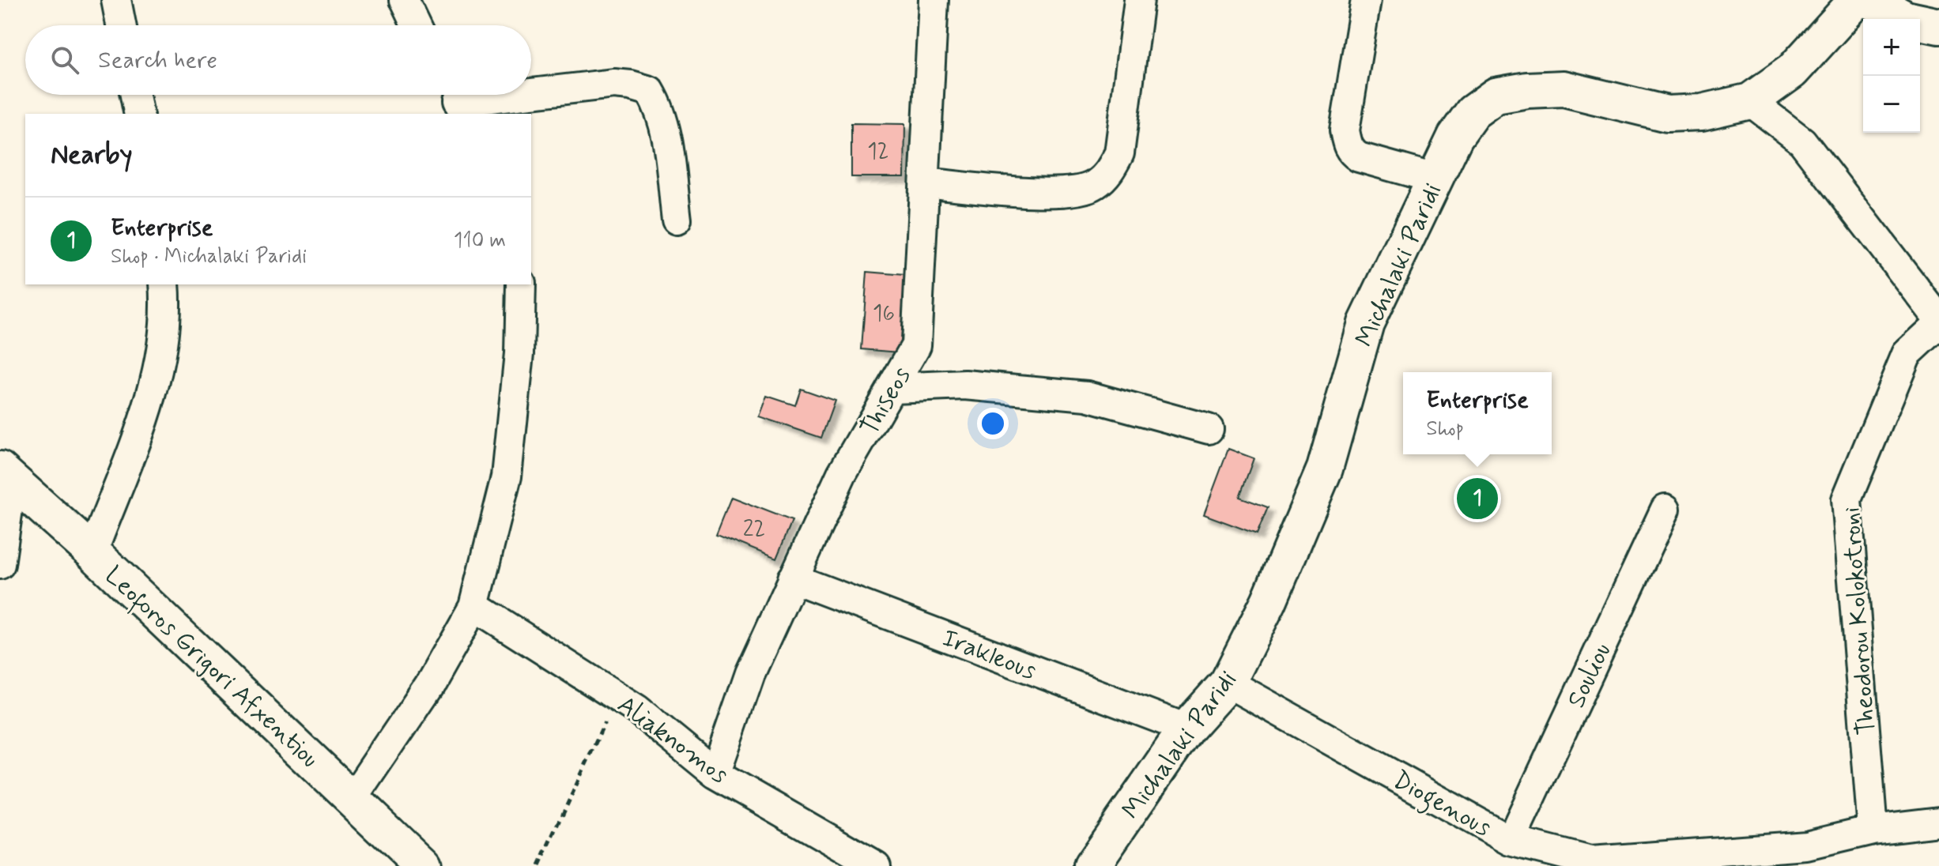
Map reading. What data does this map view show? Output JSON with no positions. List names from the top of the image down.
{
  "streets": {
    "street": [
      "Michalaki Paridi",
      "Thiseos",
      "Theodorou Kolokotroni",
      "Irakleous",
      "Leoforos Grigori Afxentiou",
      "Souliou",
      "Aliaknomos",
      "Diogenous"
    ]
  },
  "crossings": [
    ["Michalaki Paridi", "Irakleous"],
    ["Michalaki Paridi", "Diogenous"],
    ["Thiseos", "Irakleous"],
    ["Thiseos", "Aliaknomos"],
    ["Theodorou Kolokotroni", "Diogenous"],
    ["Souliou", "Diogenous"]
  ],
  "house_numbers": ["12", "16", "22"],
  "page": {
    "map_buttons": ["+", "−"],
    "search": "Search here",
    "heading": "Nearby",
    "list": [
      {
        "mark": "1",
        "name": "Enterprise",
        "note": "Shop · Michalaki Paridi",
        "value": "110 m"
      }
    ],
    "popup": ["Enterprise", "Shop"],
    "pins": "1"
  }
}
